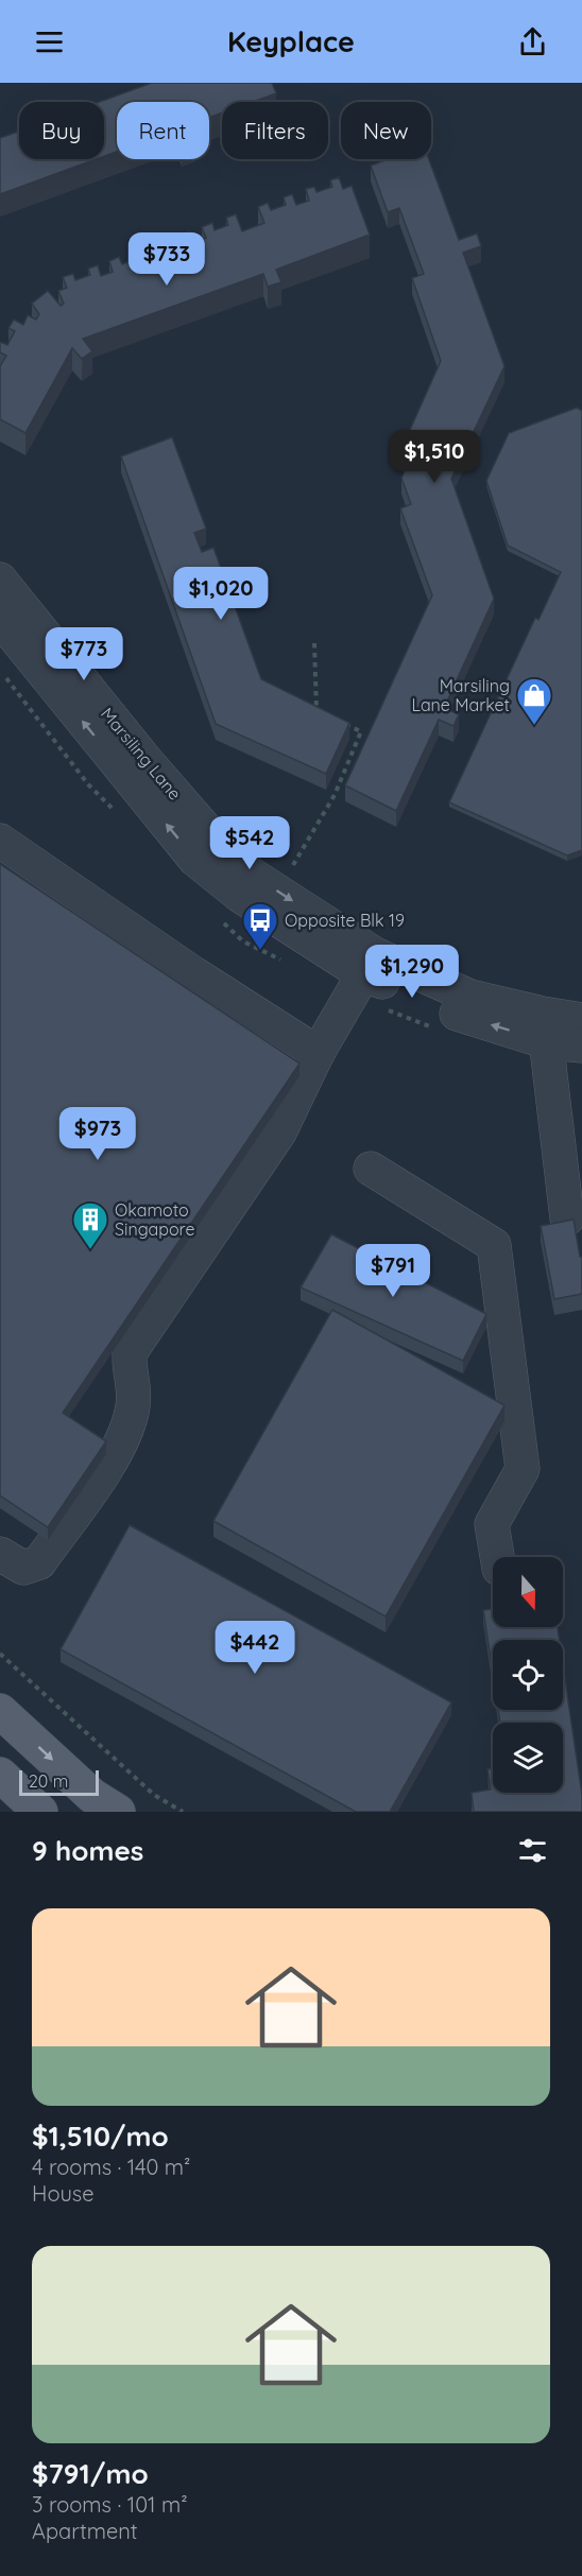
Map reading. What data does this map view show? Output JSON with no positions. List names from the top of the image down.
{
  "streets": {
    "street": ["Marsiling Lane"]
  },
  "places": {
    "shop": ["Marsiling Lane Market"],
    "bus stop": ["Opposite Blk 19"],
    "building": ["Okamoto Singapore"]
  },
  "scale_bar": "20 m",
  "north": "bottom",
  "page": {
    "header": "Keyplace",
    "chip": [
      "Buy",
      "Rent",
      "Filters",
      "New"
    ],
    "price": [
      "$733",
      "$1,510",
      "$1,020",
      "$773",
      "$542",
      "$1,290",
      "$973",
      "$791",
      "$442"
    ],
    "scale": "20 m",
    "heading": "9 homes",
    "list": [
      {
        "name": "$1,510/mo",
        "note": "4 rooms · 140 m² · House"
      },
      {
        "name": "$791/mo",
        "note": "3 rooms · 101 m² · Apartment"
      }
    ]
  }
}
